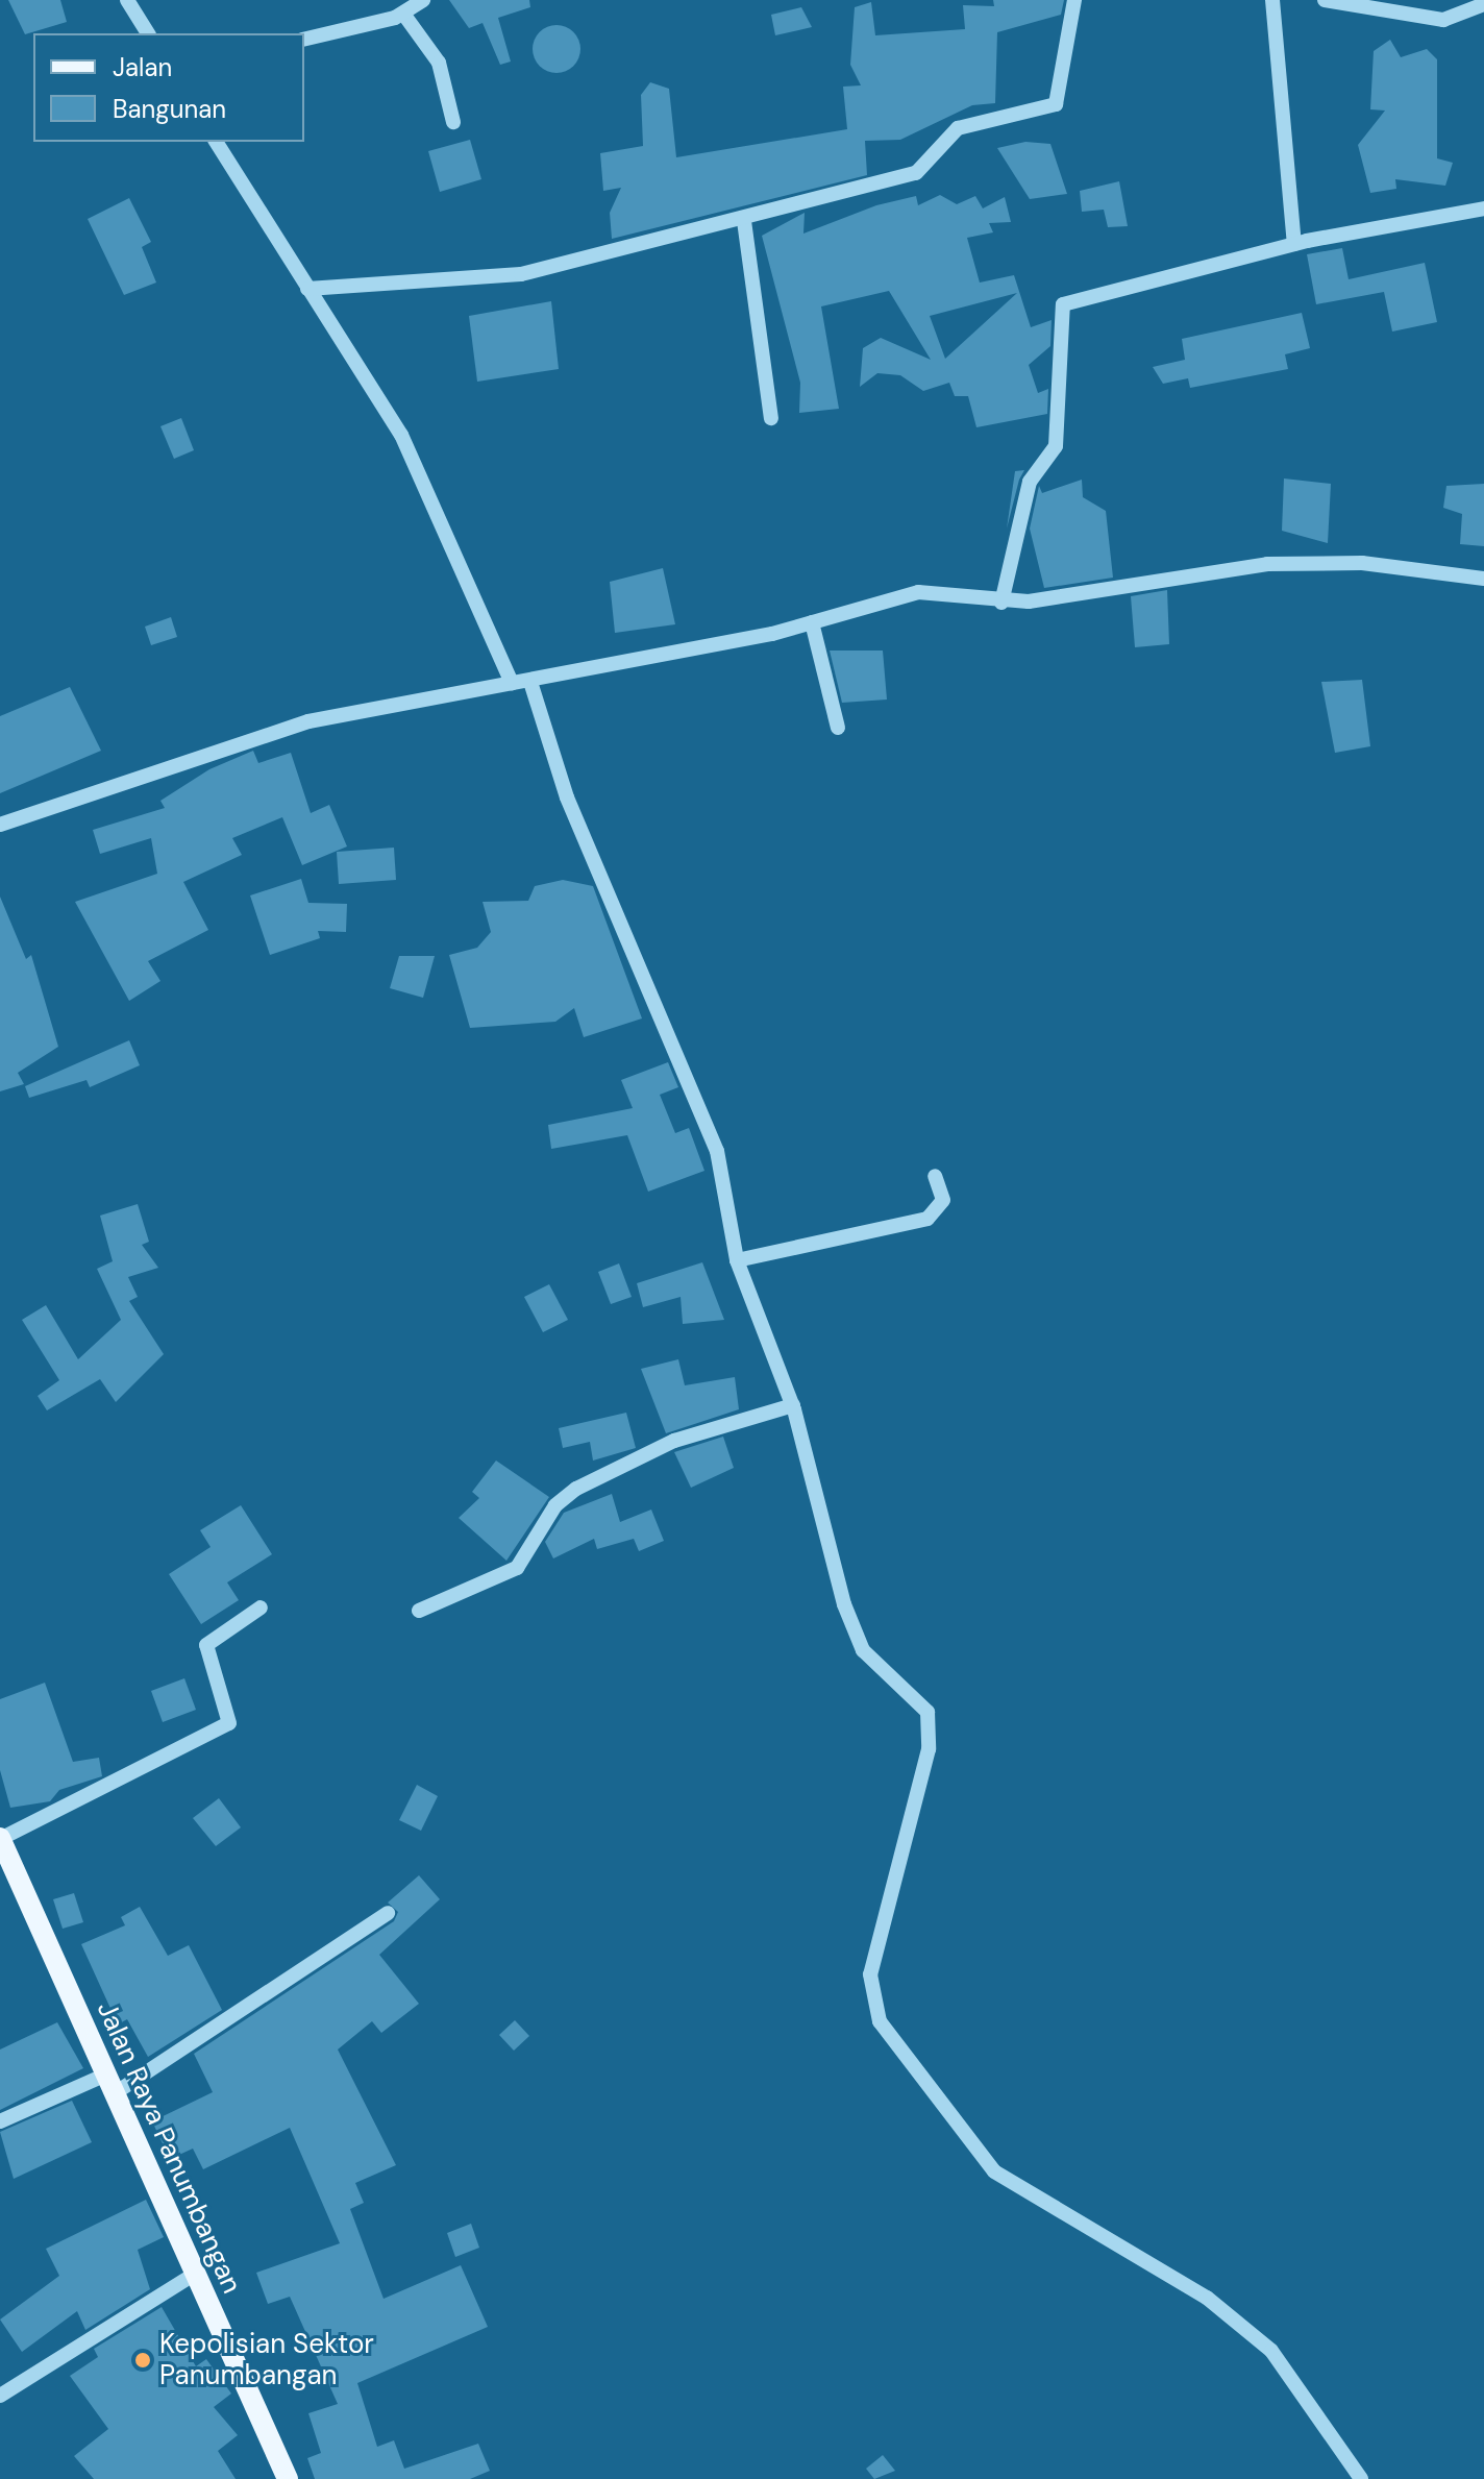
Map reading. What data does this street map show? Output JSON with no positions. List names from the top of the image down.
{
  "streets": {
    "main road": ["Jalan Raya Panumbangan"]
  },
  "places": ["Kepolisian Sektor Panumbangan"],
  "legend": ["Jalan", "Bangunan"]
}
